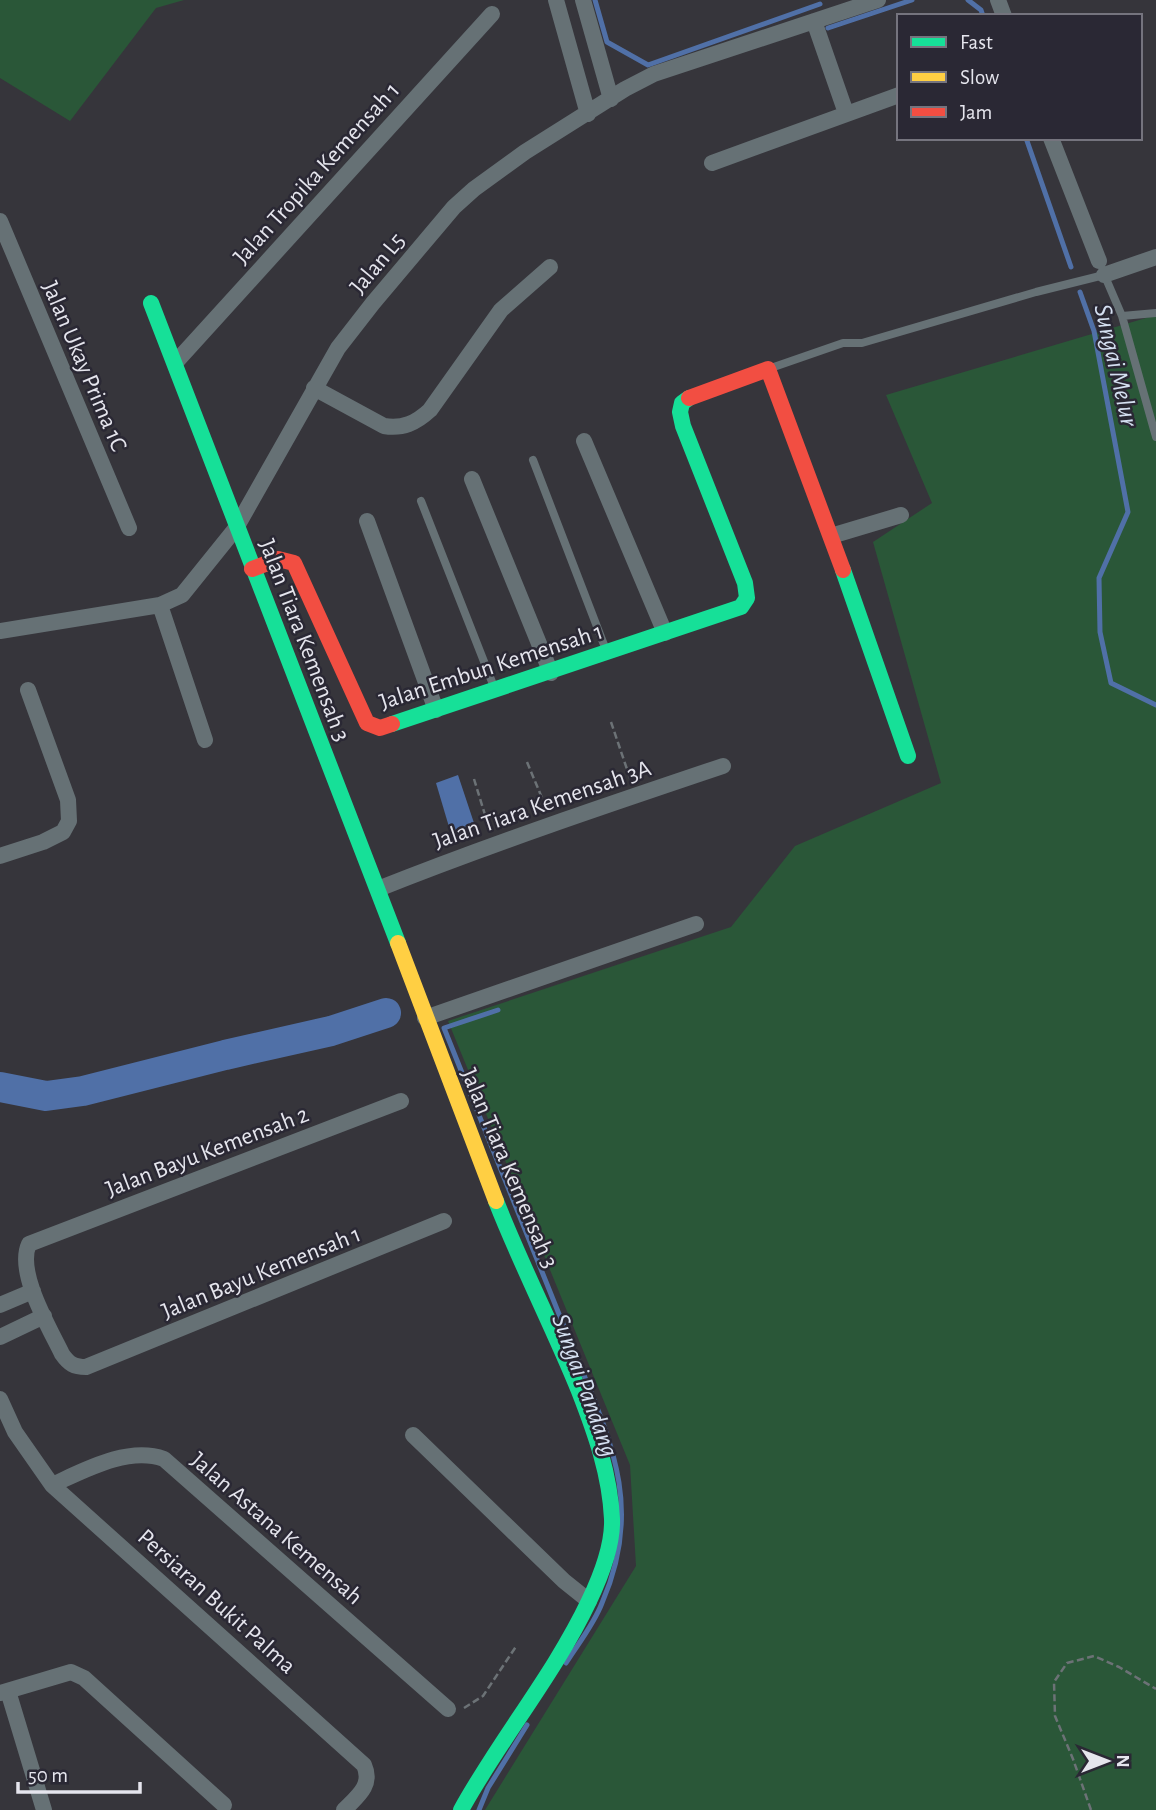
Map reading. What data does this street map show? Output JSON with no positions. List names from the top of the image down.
{
  "streets": {
    "street": [
      "Jalan Tropika Kemensah 1",
      "Jalan L5",
      "Jalan Ukay Prima 1C",
      "Jalan Tiara Kemensah 3",
      "Jalan Embun Kemensah 1",
      "Jalan Tiara Kemensah 3A",
      "Jalan Bayu Kemensah 2",
      "Jalan Bayu Kemensah 1",
      "Jalan Astana Kemensah",
      "Persiaran Bukit Palma"
    ]
  },
  "crossings": [
    ["Jalan Tropika Kemensah 1", "Jalan Tiara Kemensah 3"],
    ["Jalan L5", "Jalan Tiara Kemensah 3"],
    ["Jalan Tiara Kemensah 3", "Jalan Embun Kemensah 1"],
    ["Jalan Tiara Kemensah 3", "Jalan Tiara Kemensah 3A"],
    ["Jalan Astana Kemensah", "Persiaran Bukit Palma"]
  ],
  "water": ["Sungai Melur", "Sungai Pandang"],
  "legend": ["Fast", "Slow", "Jam"],
  "scale_bar": "50 m",
  "north": "right"
}
